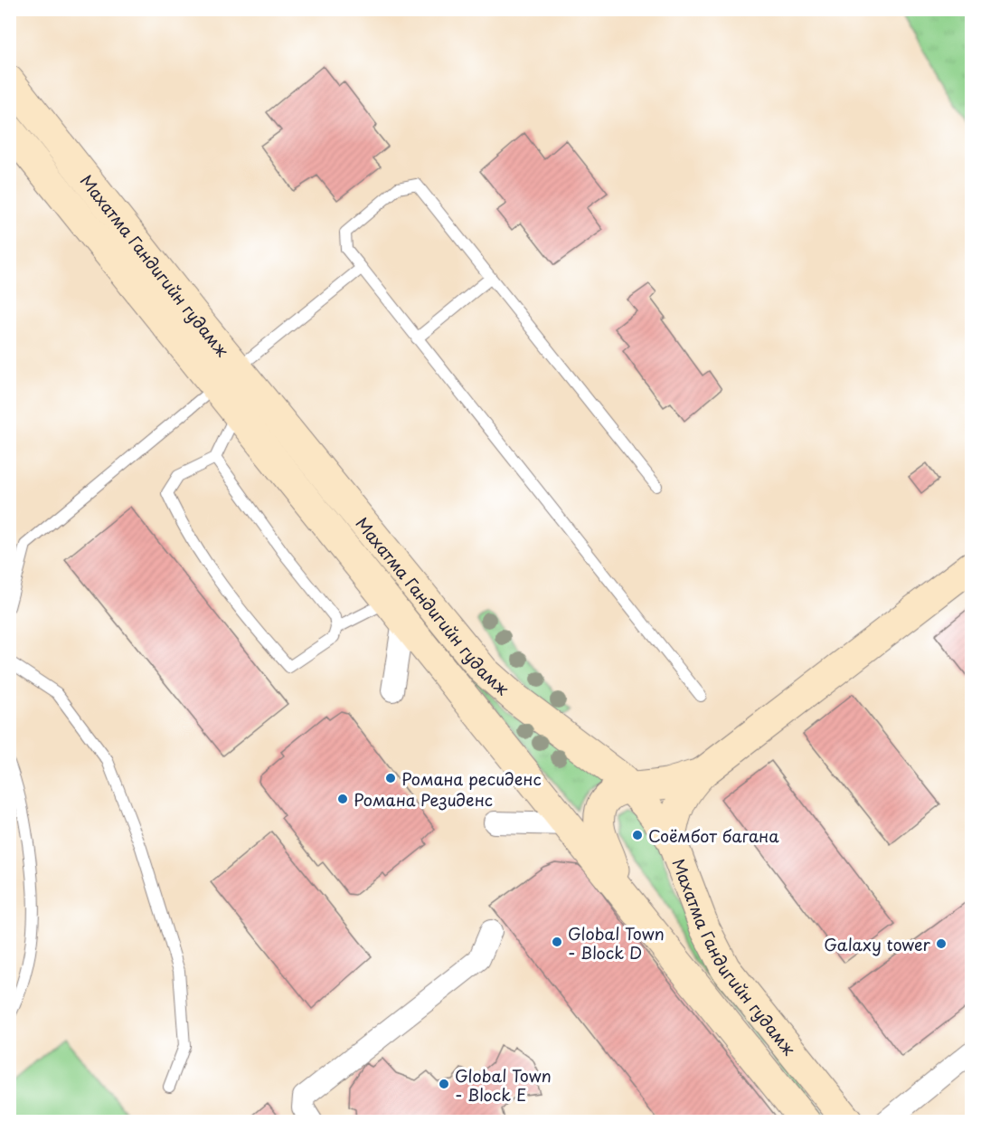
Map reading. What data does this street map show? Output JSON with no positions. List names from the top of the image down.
{
  "streets": {
    "main road": ["Махатма Гандигийн гудамж"]
  },
  "places": [
    "Романа ресиденс",
    "Романа Резиденс",
    "Соёмбот багана",
    "Global Town - Block D",
    "Galaxy tower",
    "Global Town - Block E"
  ]
}
